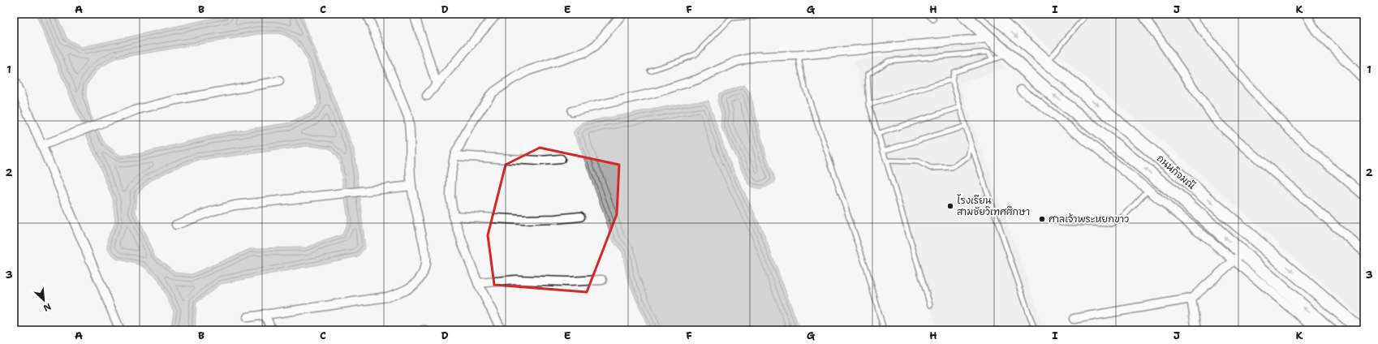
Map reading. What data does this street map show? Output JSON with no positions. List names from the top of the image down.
{
  "streets": {
    "main road": ["ถนนกิจมณี"]
  },
  "places": ["โรงเรียน สามชัยวิเทศศึกษา", "ศาลเจ้าพระหยกขาว"],
  "north": "bottom right",
  "grid": {
    "columns": [
      "A",
      "B",
      "C",
      "D",
      "E",
      "F",
      "G",
      "H",
      "I",
      "J",
      "K"
    ],
    "rows": ["1", "2", "3"]
  }
}
